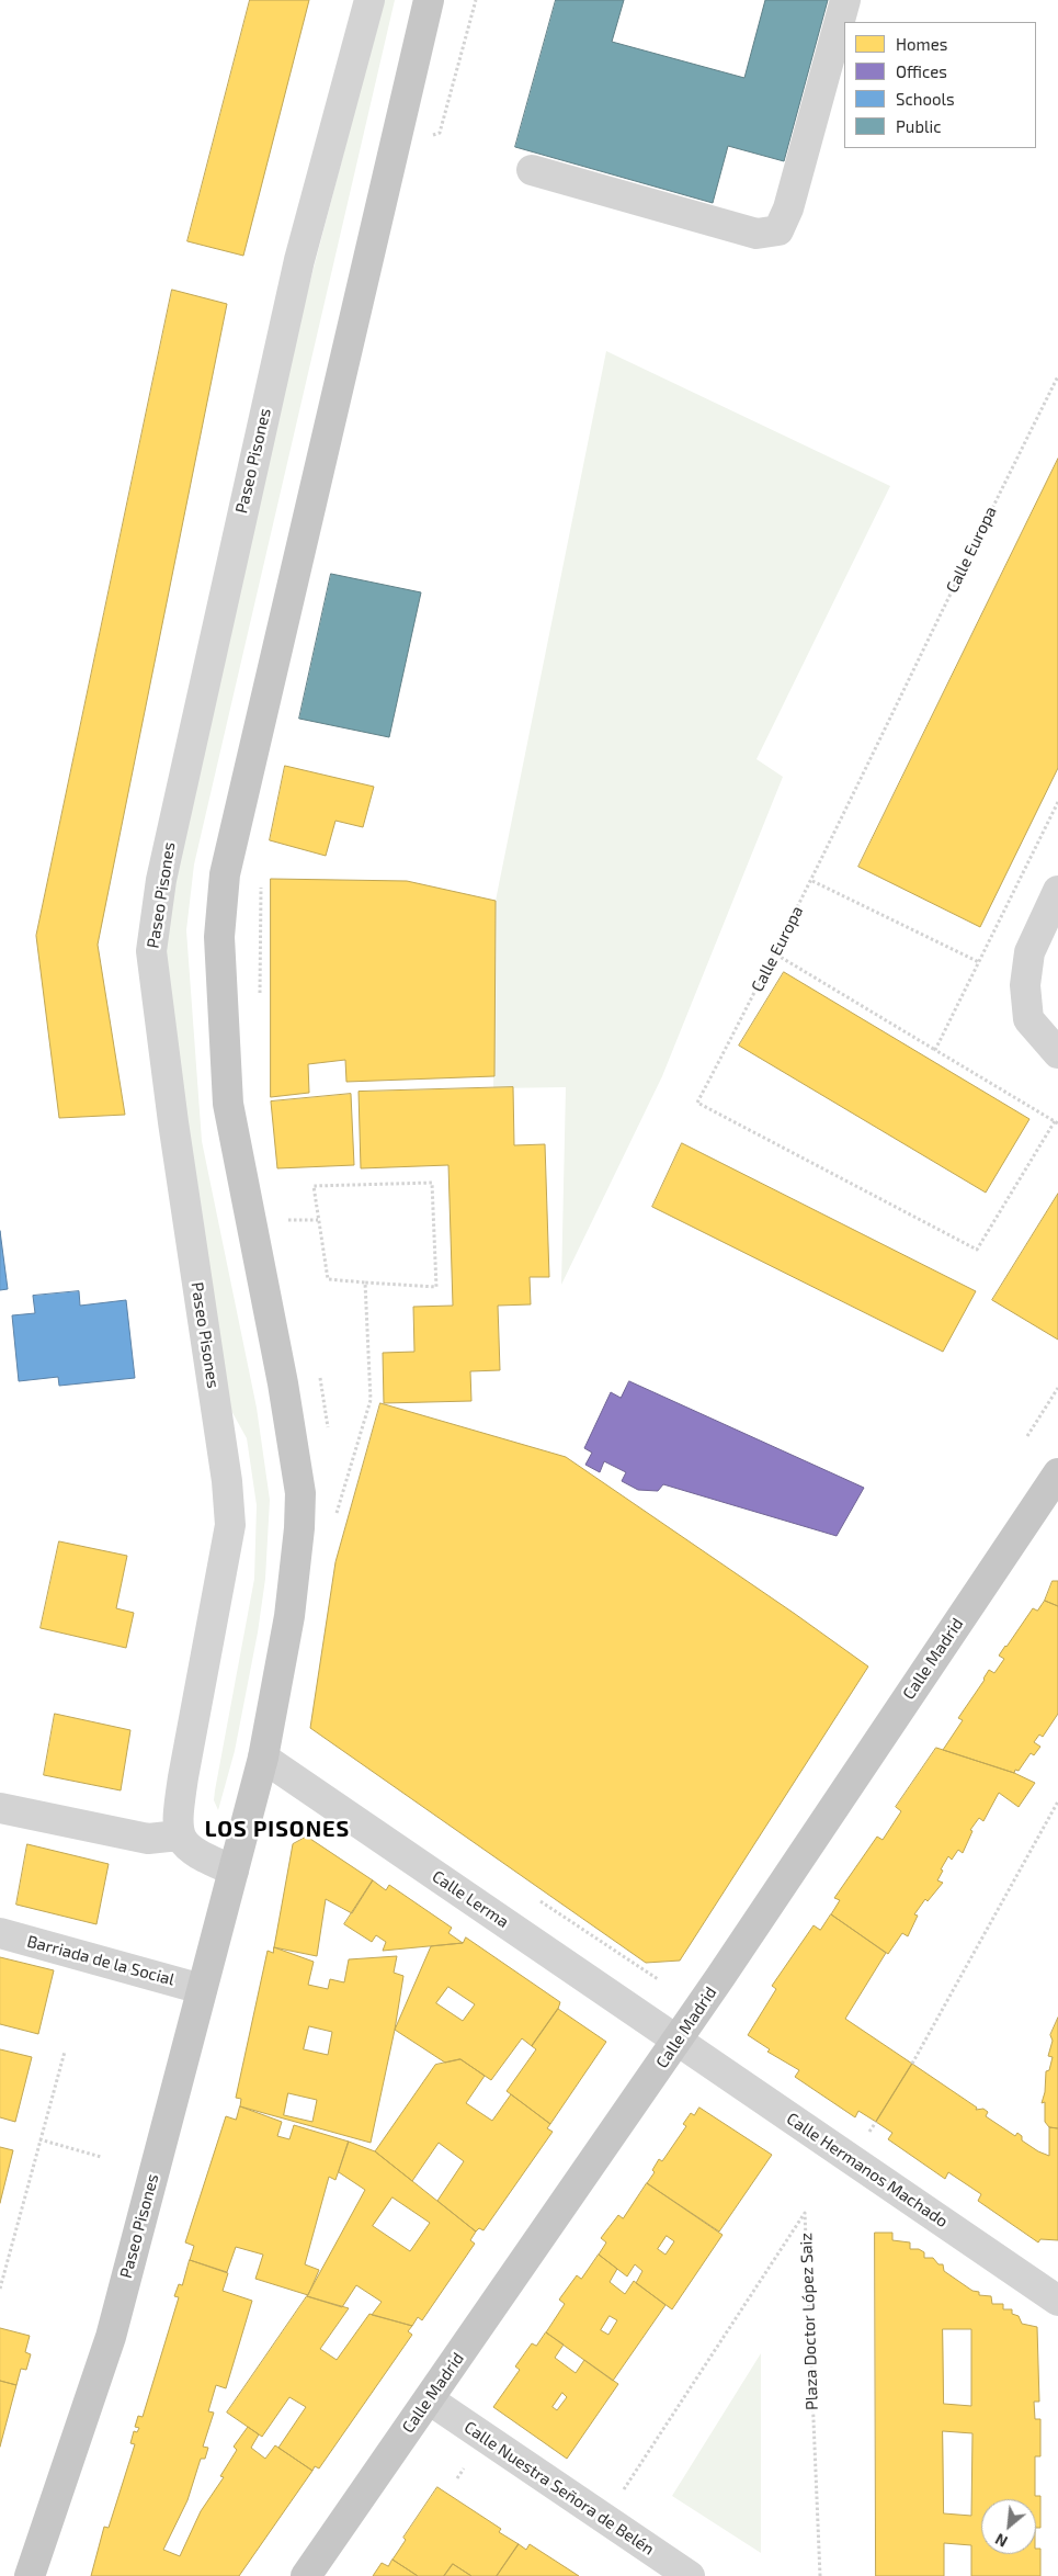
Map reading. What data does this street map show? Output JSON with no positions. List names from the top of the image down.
{
  "streets": {
    "main road": ["Paseo Pisones", "Calle Madrid"],
    "street": [
      "Calle Lerma",
      "Barriada de la Social",
      "Calle Hermanos Machado",
      "Calle Nuestra Señora de Belén"
    ],
    "path": ["Calle Europa", "Plaza Doctor López Saiz"]
  },
  "crossings": [
    ["Paseo Pisones", "Calle Lerma"],
    ["Paseo Pisones", "Barriada de la Social"],
    ["Calle Madrid", "Calle Lerma"],
    ["Calle Madrid", "Calle Hermanos Machado"],
    ["Calle Madrid", "Calle Nuestra Señora de Belén"],
    ["Calle Lerma", "Calle Hermanos Machado"]
  ],
  "districts": ["LOS PISONES"],
  "legend": [
    "Homes",
    "Offices",
    "Schools",
    "Public"
  ],
  "north": "bottom left"
}
